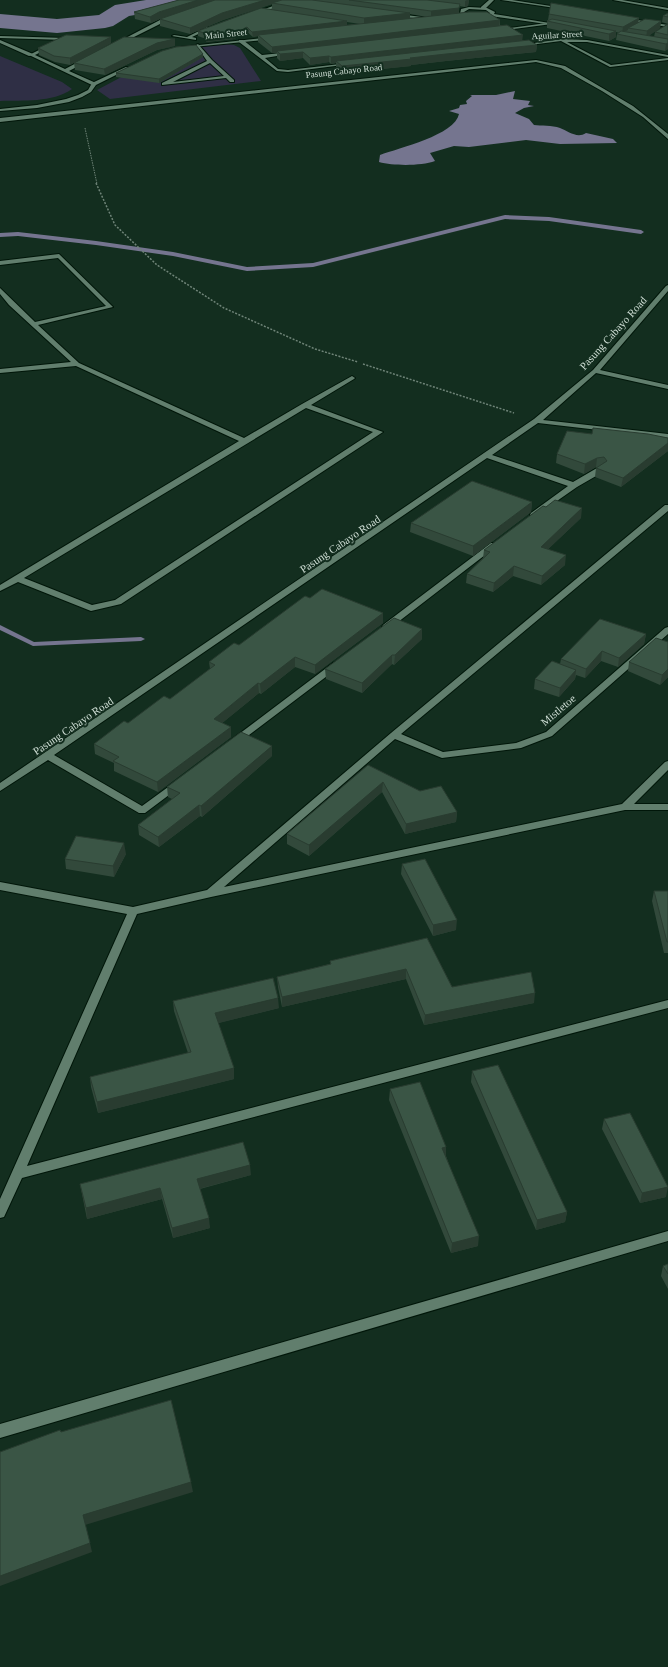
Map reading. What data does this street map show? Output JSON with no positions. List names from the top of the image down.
{
  "streets": {
    "street": [
      "Main Street",
      "Aguilar Street",
      "Pasung Cabayo Road",
      "Mistletoe"
    ]
  }
}
